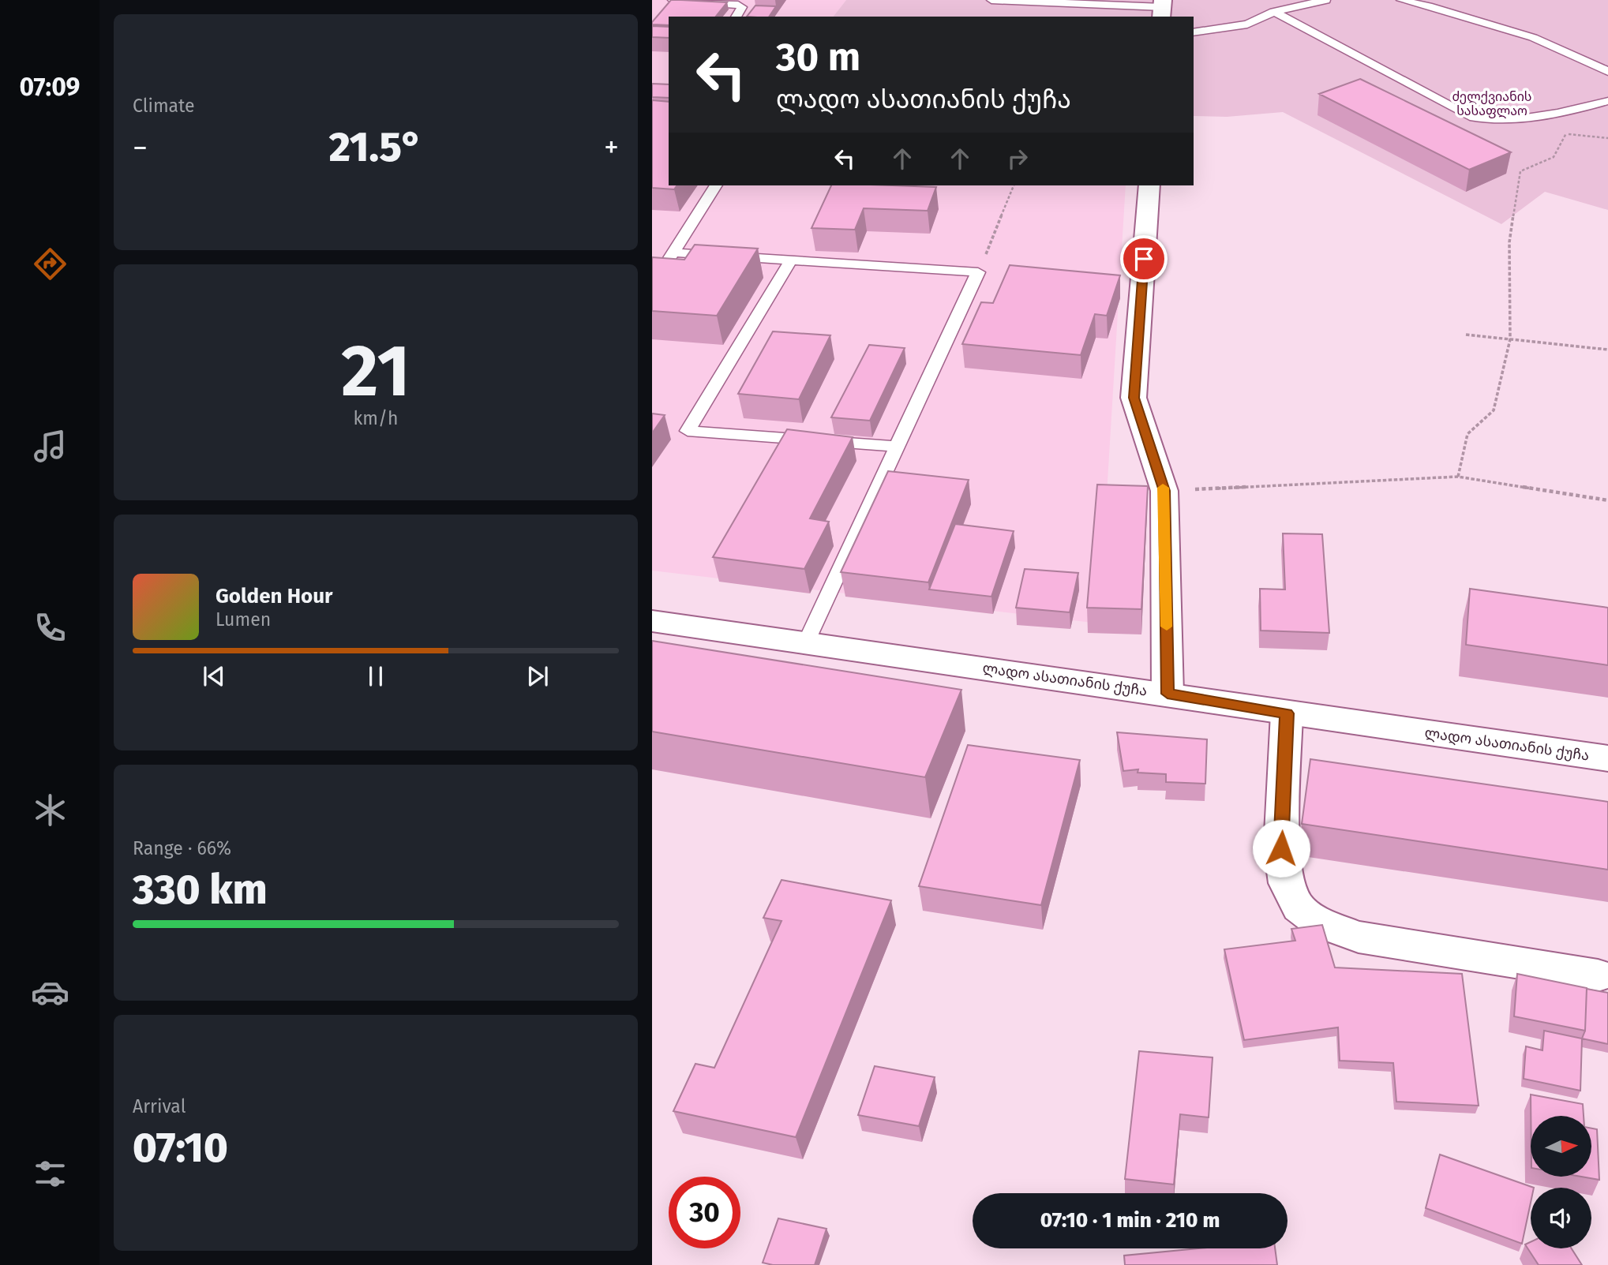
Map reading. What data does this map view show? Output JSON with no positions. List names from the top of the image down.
{
  "streets": {
    "street": ["ლადო ასათიანის ქუჩა"]
  },
  "parks": ["ძელქვიანის სასაფლაო"],
  "north": "right",
  "page": {
    "tabs": "07:09",
    "tile": [
      "Climate",
      ["21", "km/h"],
      ["Range · 66%", "330 km"],
      ["Arrival", "07:10"]
    ],
    "turn": ["30 m", "ლადო ასათიანის ქუჩა"],
    "heat": ["−", "21.5°", "+"],
    "song": ["Golden Hour", "Lumen"],
    "limit": "30",
    "trip": "07:10 · 1 min · 210 m"
  }
}
